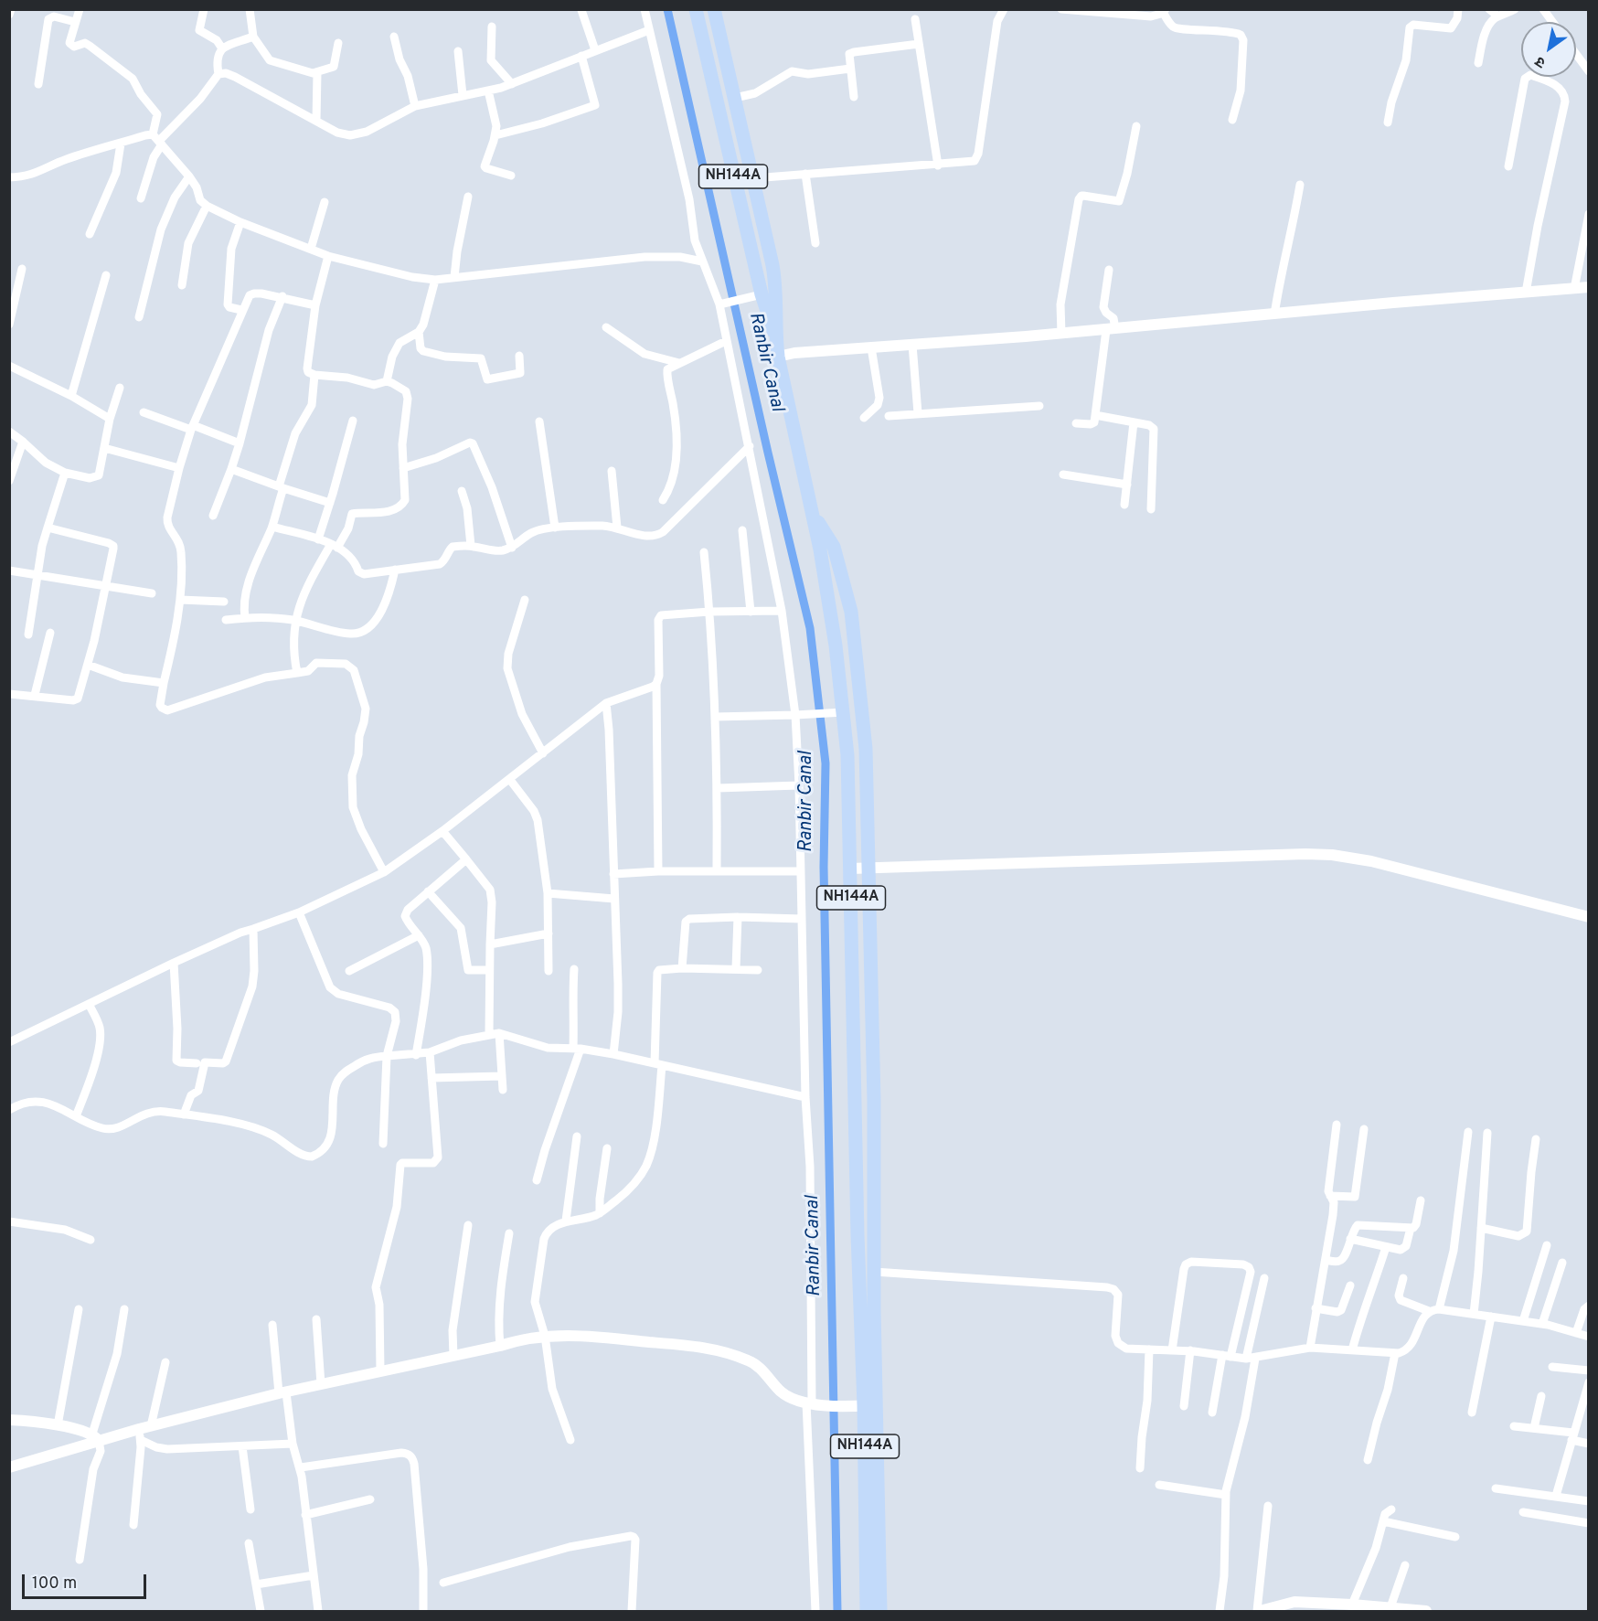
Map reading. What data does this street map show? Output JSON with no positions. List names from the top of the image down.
{
  "streets": {
    "highway": ["NH144A"]
  },
  "water": ["Ranbir Canal"],
  "scale_bar": "100 m",
  "north": "bottom left"
}
